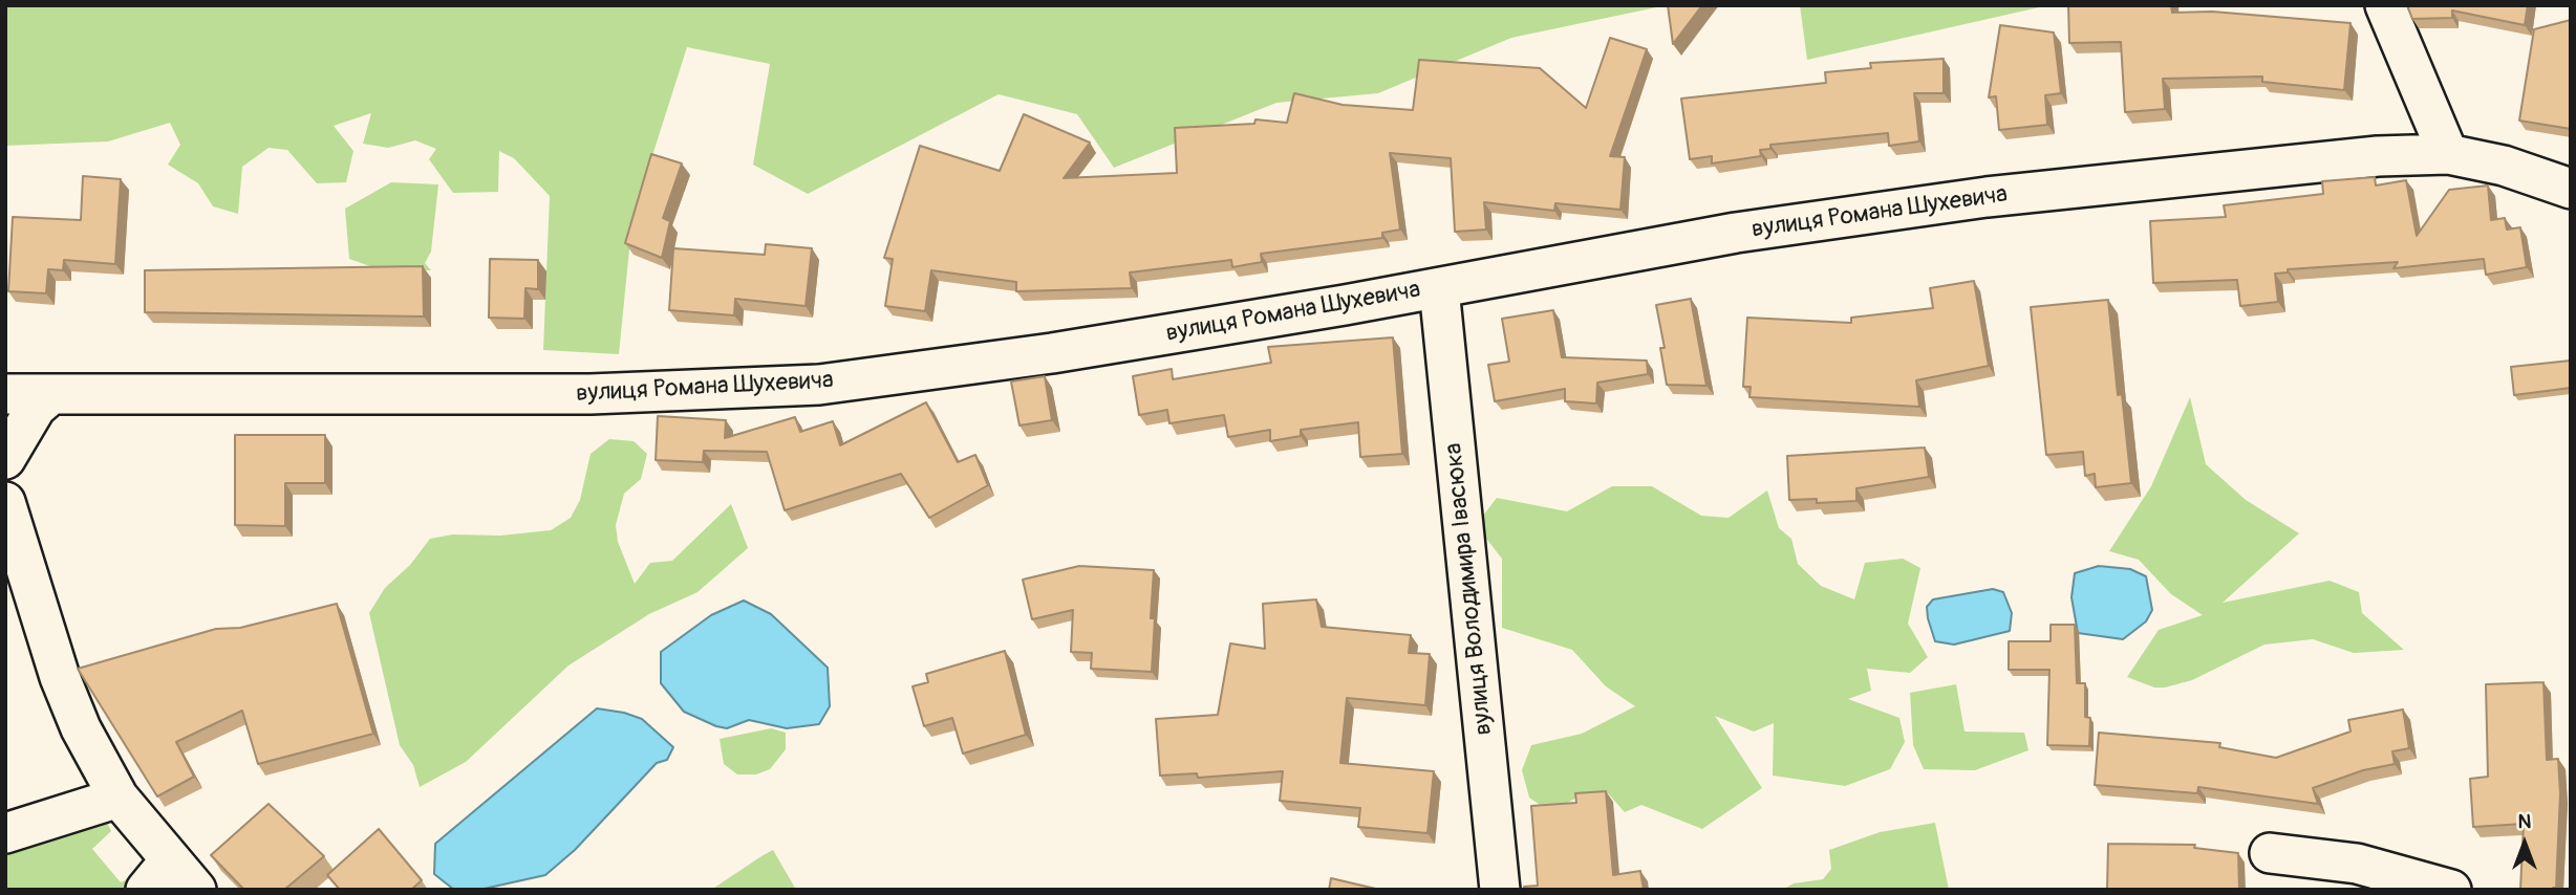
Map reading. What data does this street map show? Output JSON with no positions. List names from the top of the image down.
{
  "streets": {
    "street": ["вулиця Романа Шухевича", "вулиця Володимира Івасюка"]
  },
  "crossings": [
    ["вулиця Романа Шухевича", "вулиця Володимира Івасюка"]
  ],
  "north": "top"
}
